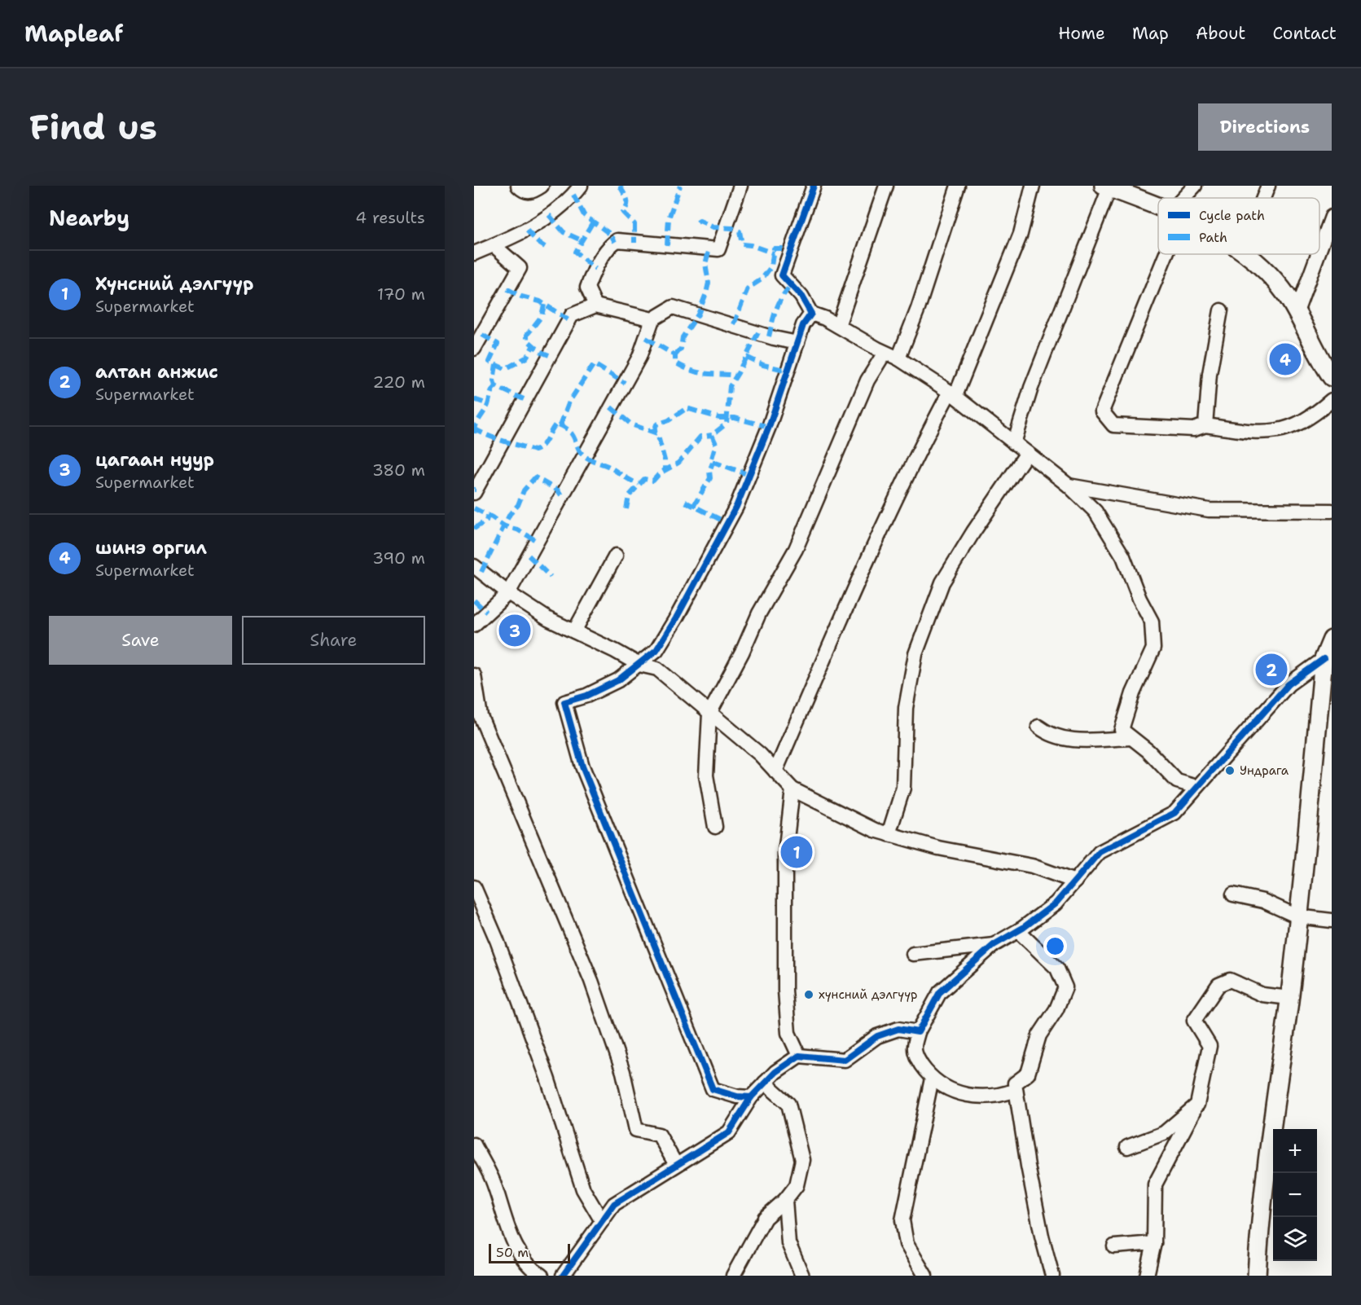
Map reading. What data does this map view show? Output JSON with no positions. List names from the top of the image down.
{
  "places": ["Ундрага", "хүнсний дэлгүүр"],
  "legend": ["Cycle path", "Path"],
  "scale_bar": "50 m",
  "page": {
    "header": "Mapleaf",
    "nav": [
      "Home",
      "Map",
      "About",
      "Contact"
    ],
    "buttons": [
      "Directions",
      ["Save", "Share"]
    ],
    "title": "Find us",
    "heading": ["Nearby", "4 results"],
    "list": [
      {
        "mark": "1",
        "name": "Хүнсний дэлгүүр",
        "note": "Supermarket",
        "value": "170 m"
      },
      {
        "mark": "2",
        "name": "алтан анжис",
        "note": "Supermarket",
        "value": "220 m"
      },
      {
        "mark": "3",
        "name": "цагаан нуур",
        "note": "Supermarket",
        "value": "380 m"
      },
      {
        "mark": "4",
        "name": "шинэ оргил",
        "note": "Supermarket",
        "value": "390 m"
      }
    ],
    "pins": [
      "4",
      "3",
      "2",
      "1"
    ],
    "map_buttons": ["+", "−"],
    "scale": "50 m"
  }
}
